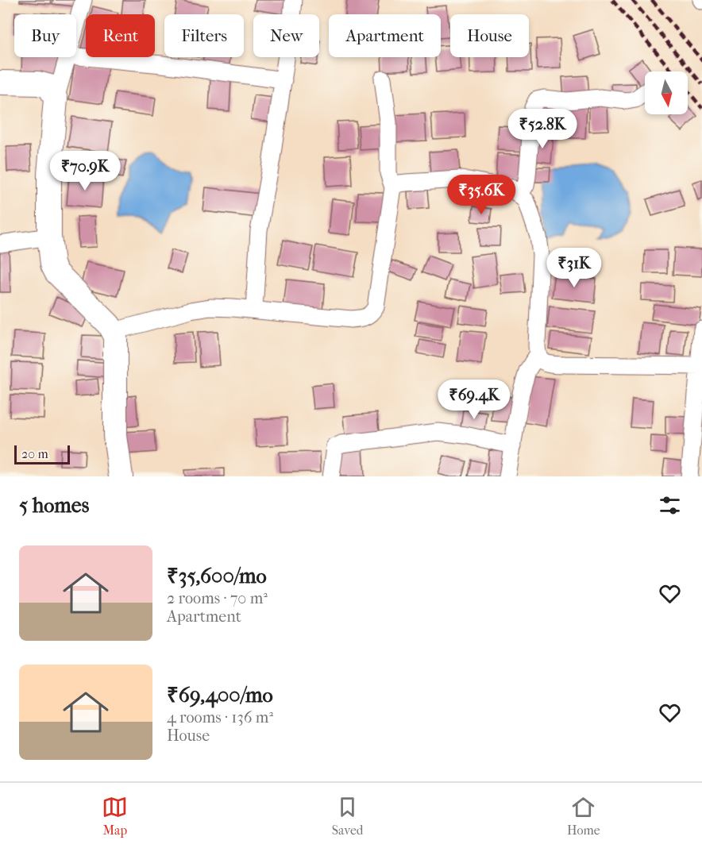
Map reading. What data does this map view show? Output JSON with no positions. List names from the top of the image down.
{
  "scale_bar": "20 m",
  "north": "bottom",
  "page": {
    "chip": [
      "Buy",
      "Rent",
      "Filters",
      "New",
      "Apartment",
      "House"
    ],
    "price": [
      "₹52.8K",
      "₹70.9K",
      "₹35.6K",
      "₹31K",
      "₹69.4K"
    ],
    "scale": "20 m",
    "heading": "5 homes",
    "list": [
      {
        "name": "₹35,600/mo",
        "note": "2 rooms · 70 m² · Apartment"
      },
      {
        "name": "₹69,400/mo",
        "note": "4 rooms · 136 m² · House"
      }
    ],
    "tabs": ["Map", "Saved", "Home"]
  }
}
